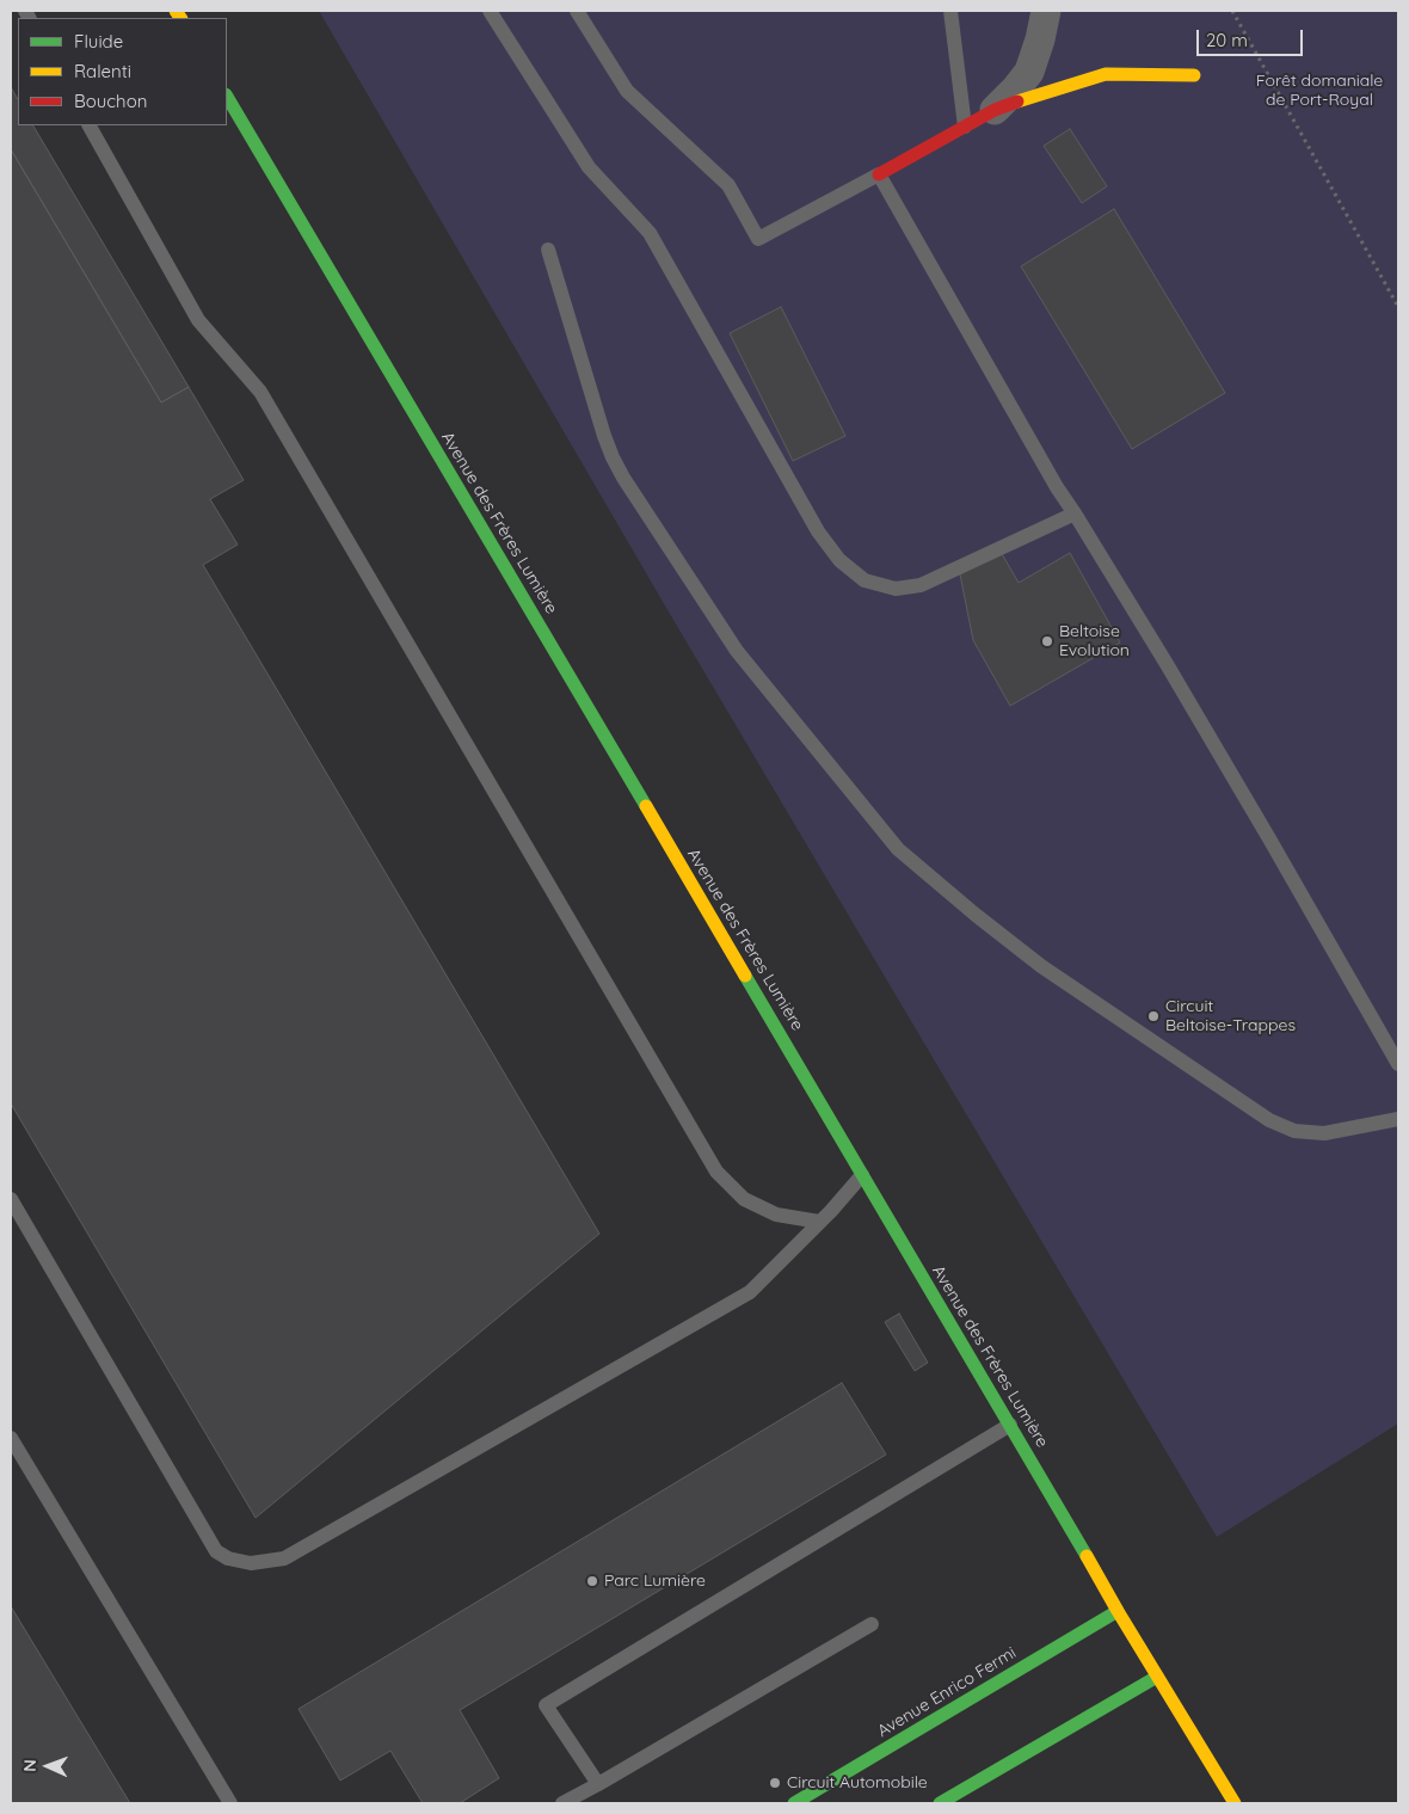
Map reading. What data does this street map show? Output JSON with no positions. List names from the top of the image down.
{
  "streets": {
    "street": ["Avenue des Frères Lumière", "Avenue Enrico Fermi"]
  },
  "crossings": [
    ["Avenue des Frères Lumière", "Avenue Enrico Fermi"]
  ],
  "parks": ["Forêt domaniale de Port-Royal"],
  "places": [
    "Beltoise Evolution",
    "Circuit Beltoise-Trappes",
    "Parc Lumière",
    "Circuit Automobile"
  ],
  "legend": ["Fluide", "Ralenti", "Bouchon"],
  "scale_bar": "20 m",
  "north": "left"
}
